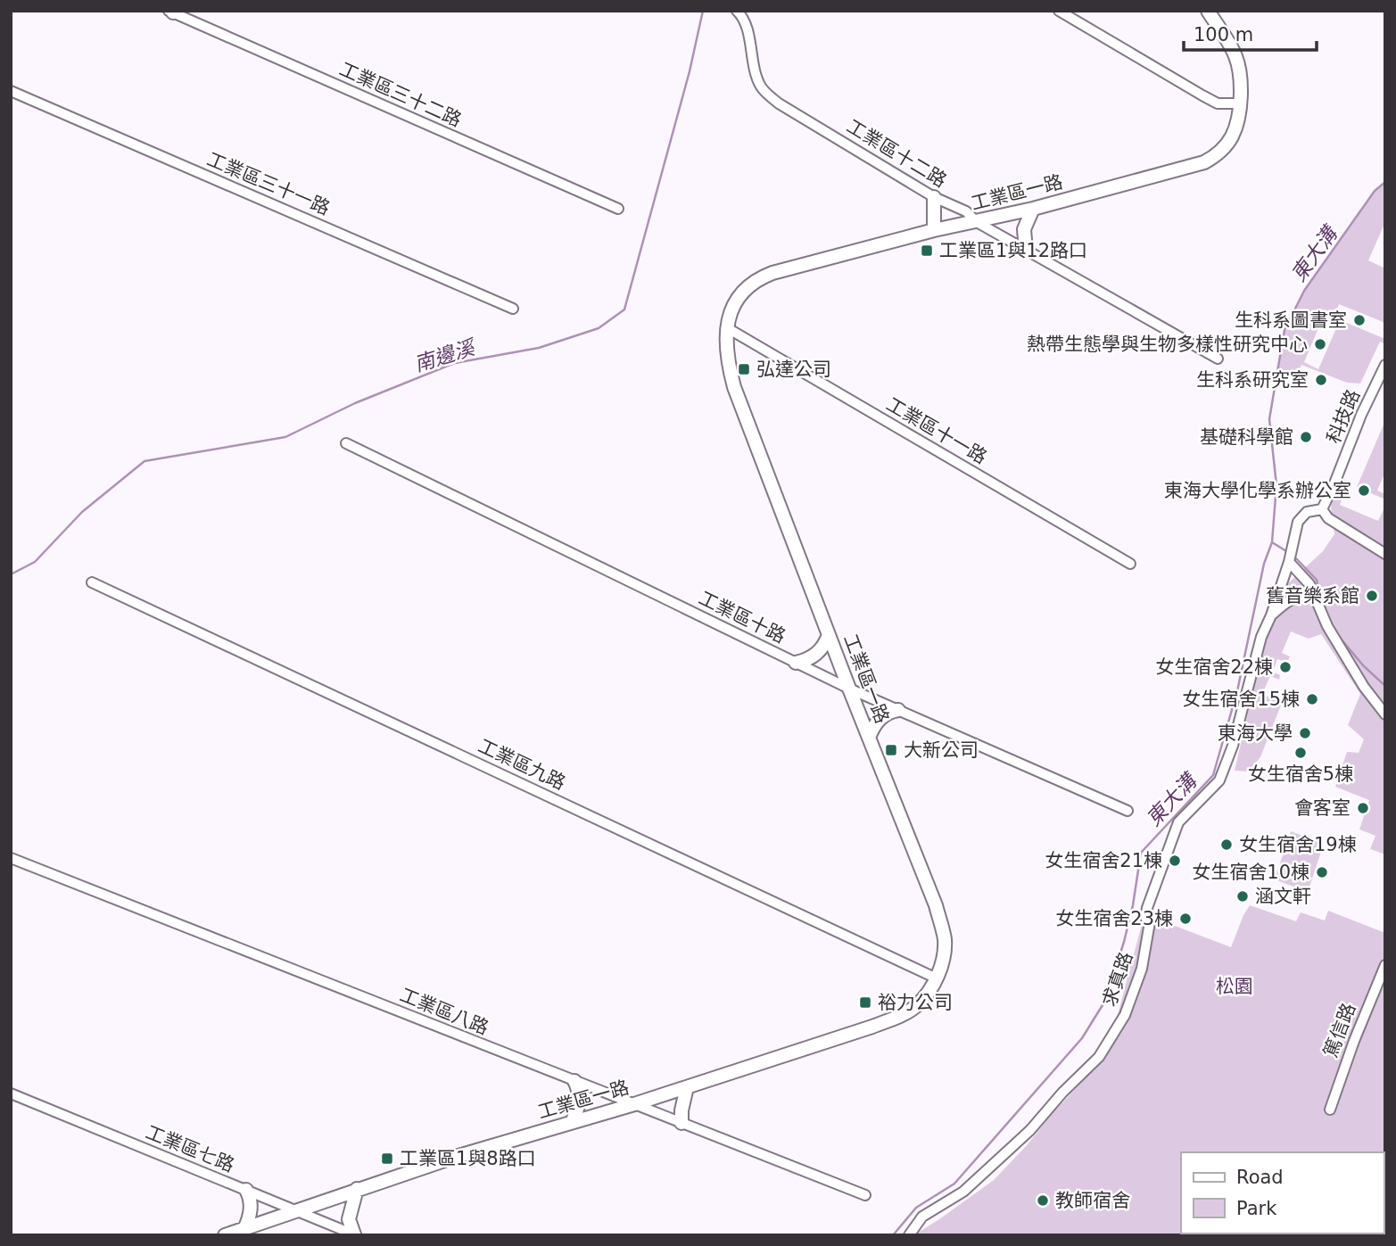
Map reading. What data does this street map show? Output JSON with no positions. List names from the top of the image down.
{
  "streets": {
    "street": [
      "工業區三十二路",
      "工業區十二路",
      "工業區三十一路",
      "工業區一路",
      "科技路",
      "工業區十一路",
      "工業區十路",
      "工業區九路",
      "求真路",
      "工業區八路",
      "篤信路",
      "工業區七路"
    ]
  },
  "crossings": [
    ["工業區十二路", "工業區一路"],
    ["工業區一路", "工業區十一路"],
    ["工業區一路", "工業區十路"],
    ["工業區一路", "工業區九路"],
    ["工業區一路", "工業區八路"],
    ["工業區一路", "工業區七路"],
    ["科技路", "求真路"]
  ],
  "water": ["東大溝", "南邊溪"],
  "parks": ["松園"],
  "places": {
    "transit": [
      "工業區1與12路口",
      "弘達公司",
      "大新公司",
      "裕力公司",
      "工業區1與8路口"
    ],
    "other": [
      "生科系圖書室",
      "熱帶生態學與生物多樣性研究中心",
      "生科系研究室",
      "基礎科學館",
      "東海大學化學系辦公室",
      "舊音樂系館",
      "女生宿舍22棟",
      "女生宿舍15棟",
      "東海大學",
      "女生宿舍5棟",
      "會客室",
      "女生宿舍19棟",
      "女生宿舍21棟",
      "女生宿舍10棟",
      "涵文軒",
      "女生宿舍23棟",
      "教師宿舍"
    ]
  },
  "legend": ["Road", "Park"],
  "scale_bar": "100 m"
}
